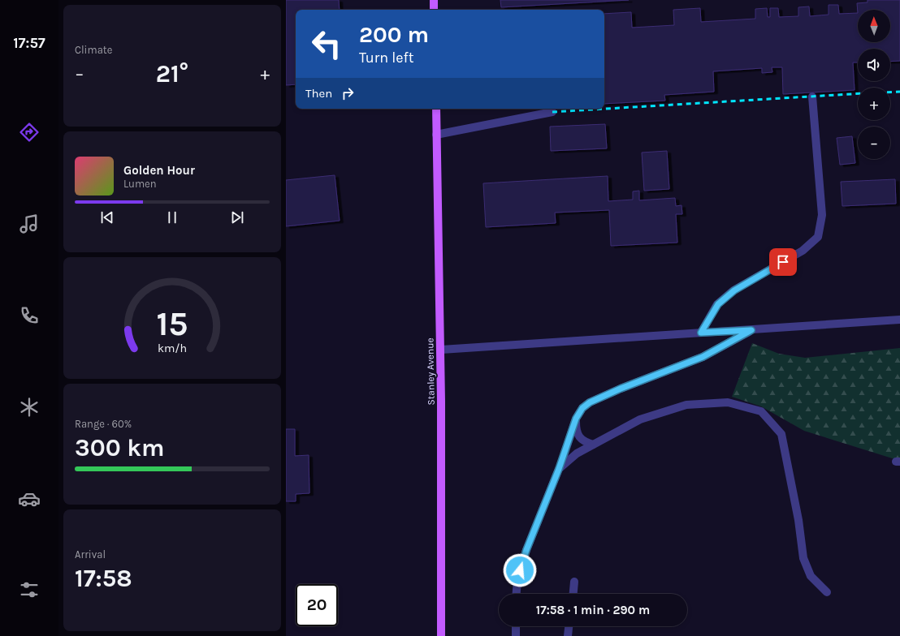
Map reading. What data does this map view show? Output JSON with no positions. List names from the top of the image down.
{
  "streets": {
    "main road": ["Stanley Avenue"]
  },
  "north": "top",
  "page": {
    "tabs": "17:57",
    "tile": [
      "Climate",
      ["Range · 60%", "300 km"],
      ["Arrival", "17:58"]
    ],
    "map_buttons": ["+", "−"],
    "turn": ["200 m", "Turn left"],
    "heat": ["−", "21°", "+"],
    "then": "Then",
    "song": ["Golden Hour", "Lumen"],
    "limit": "20",
    "trip": "17:58 · 1 min · 290 m",
    "gauge": ["15", "km/h"]
  }
}
